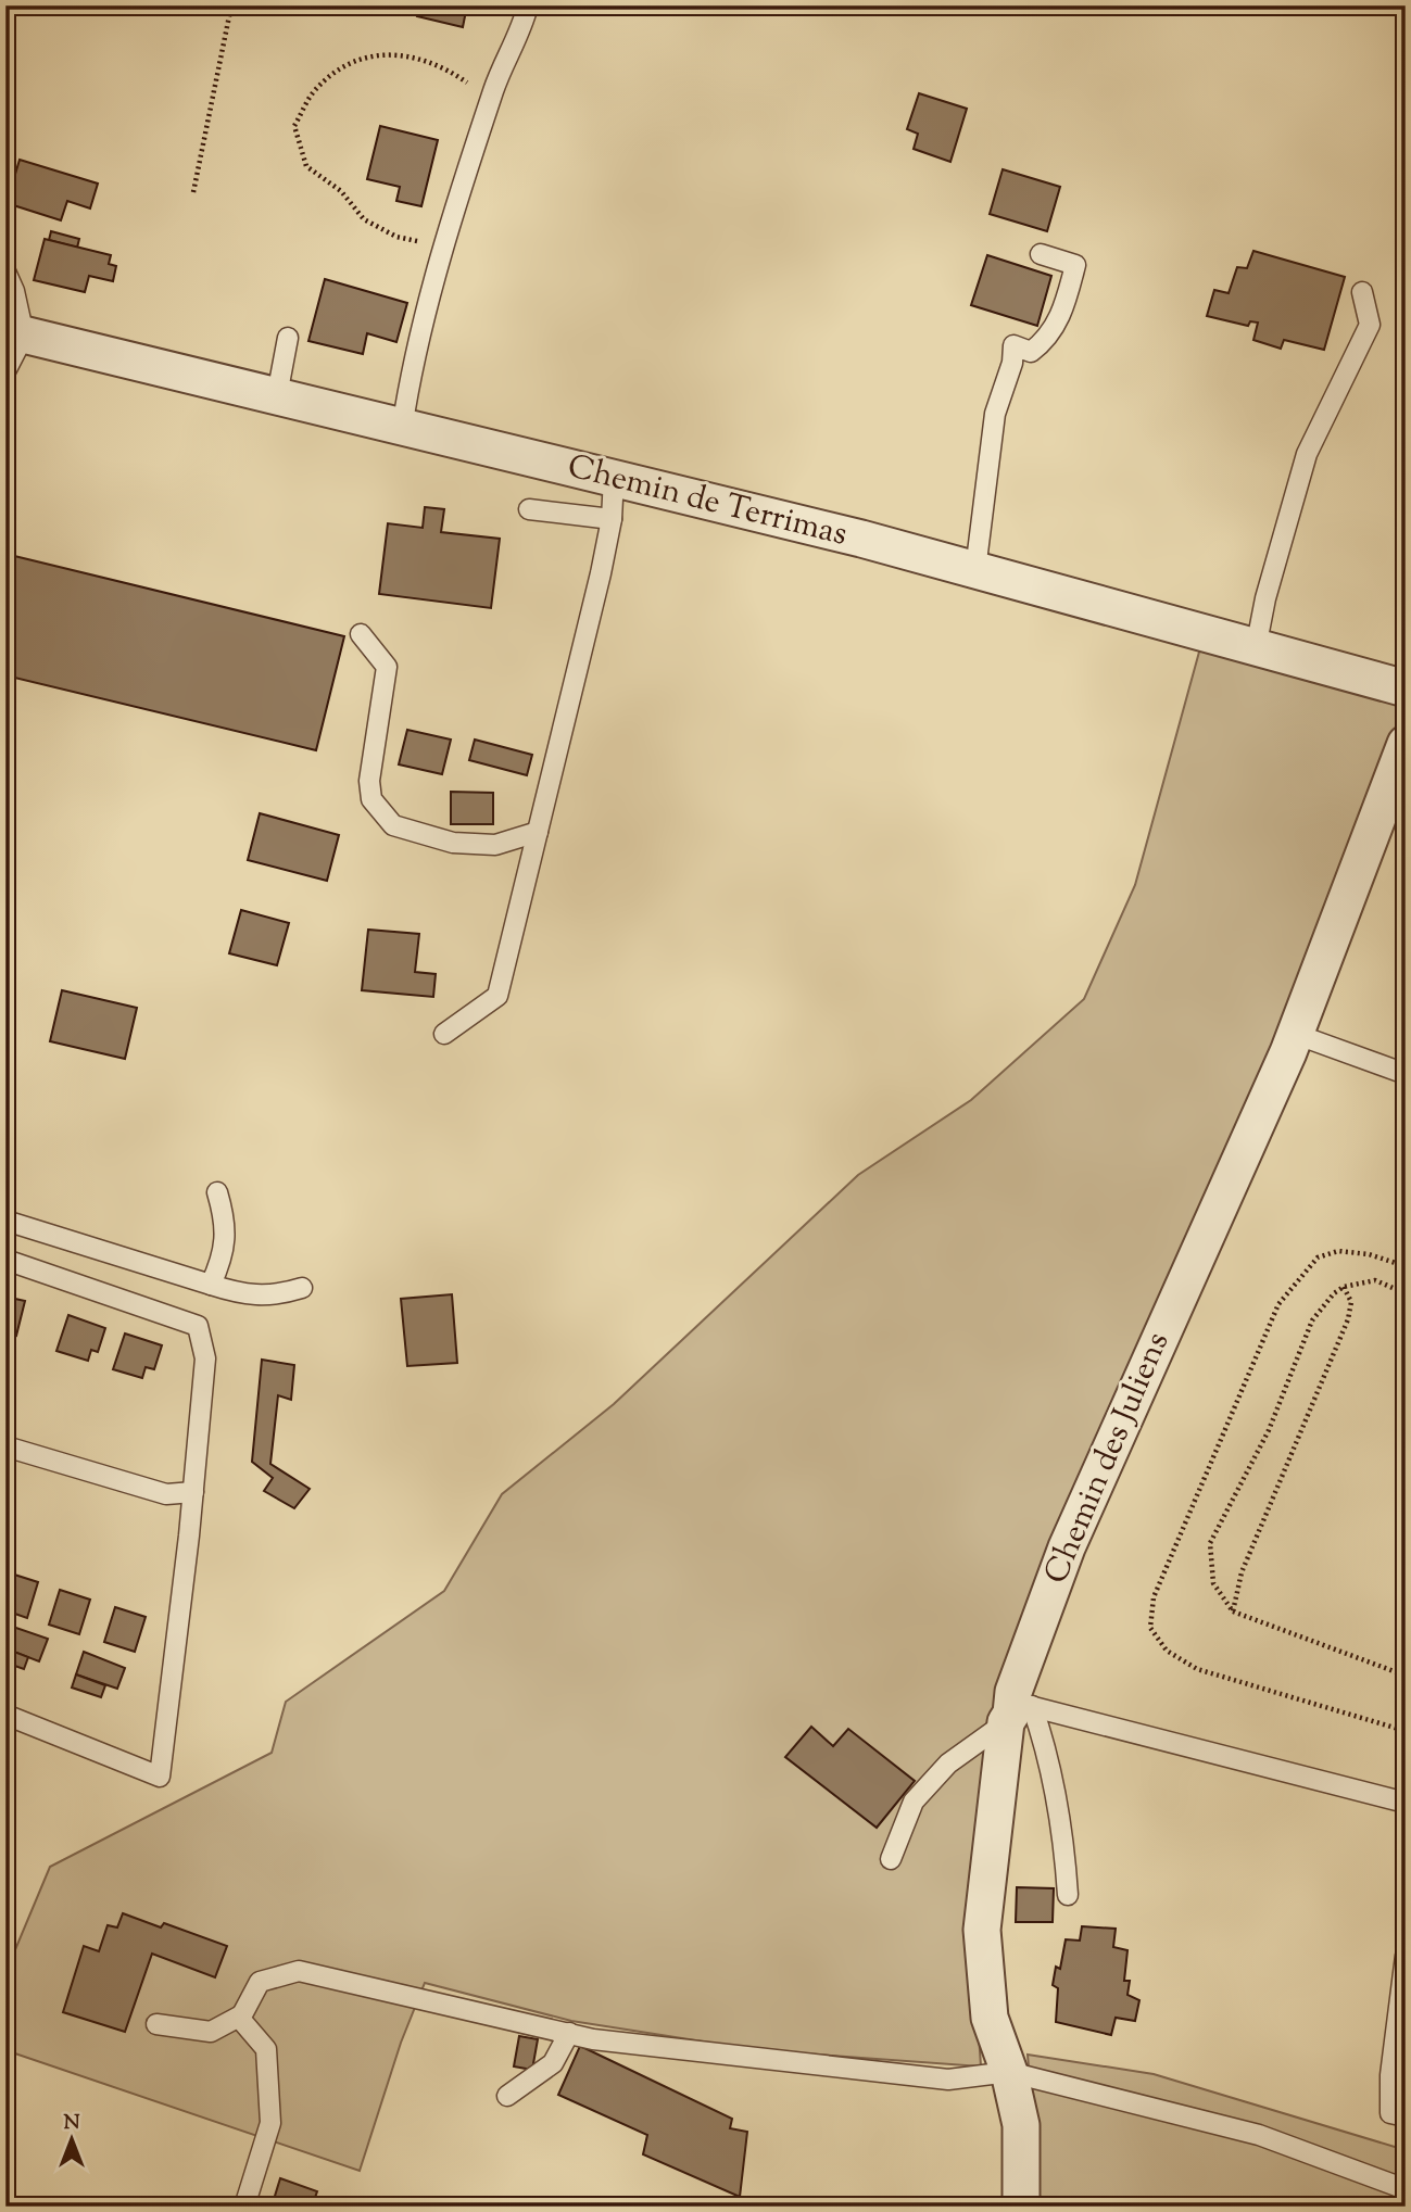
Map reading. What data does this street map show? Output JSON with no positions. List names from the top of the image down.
{
  "streets": {
    "street": ["Chemin de Terrimas", "Chemin des Juliens"]
  },
  "north": "top"
}
